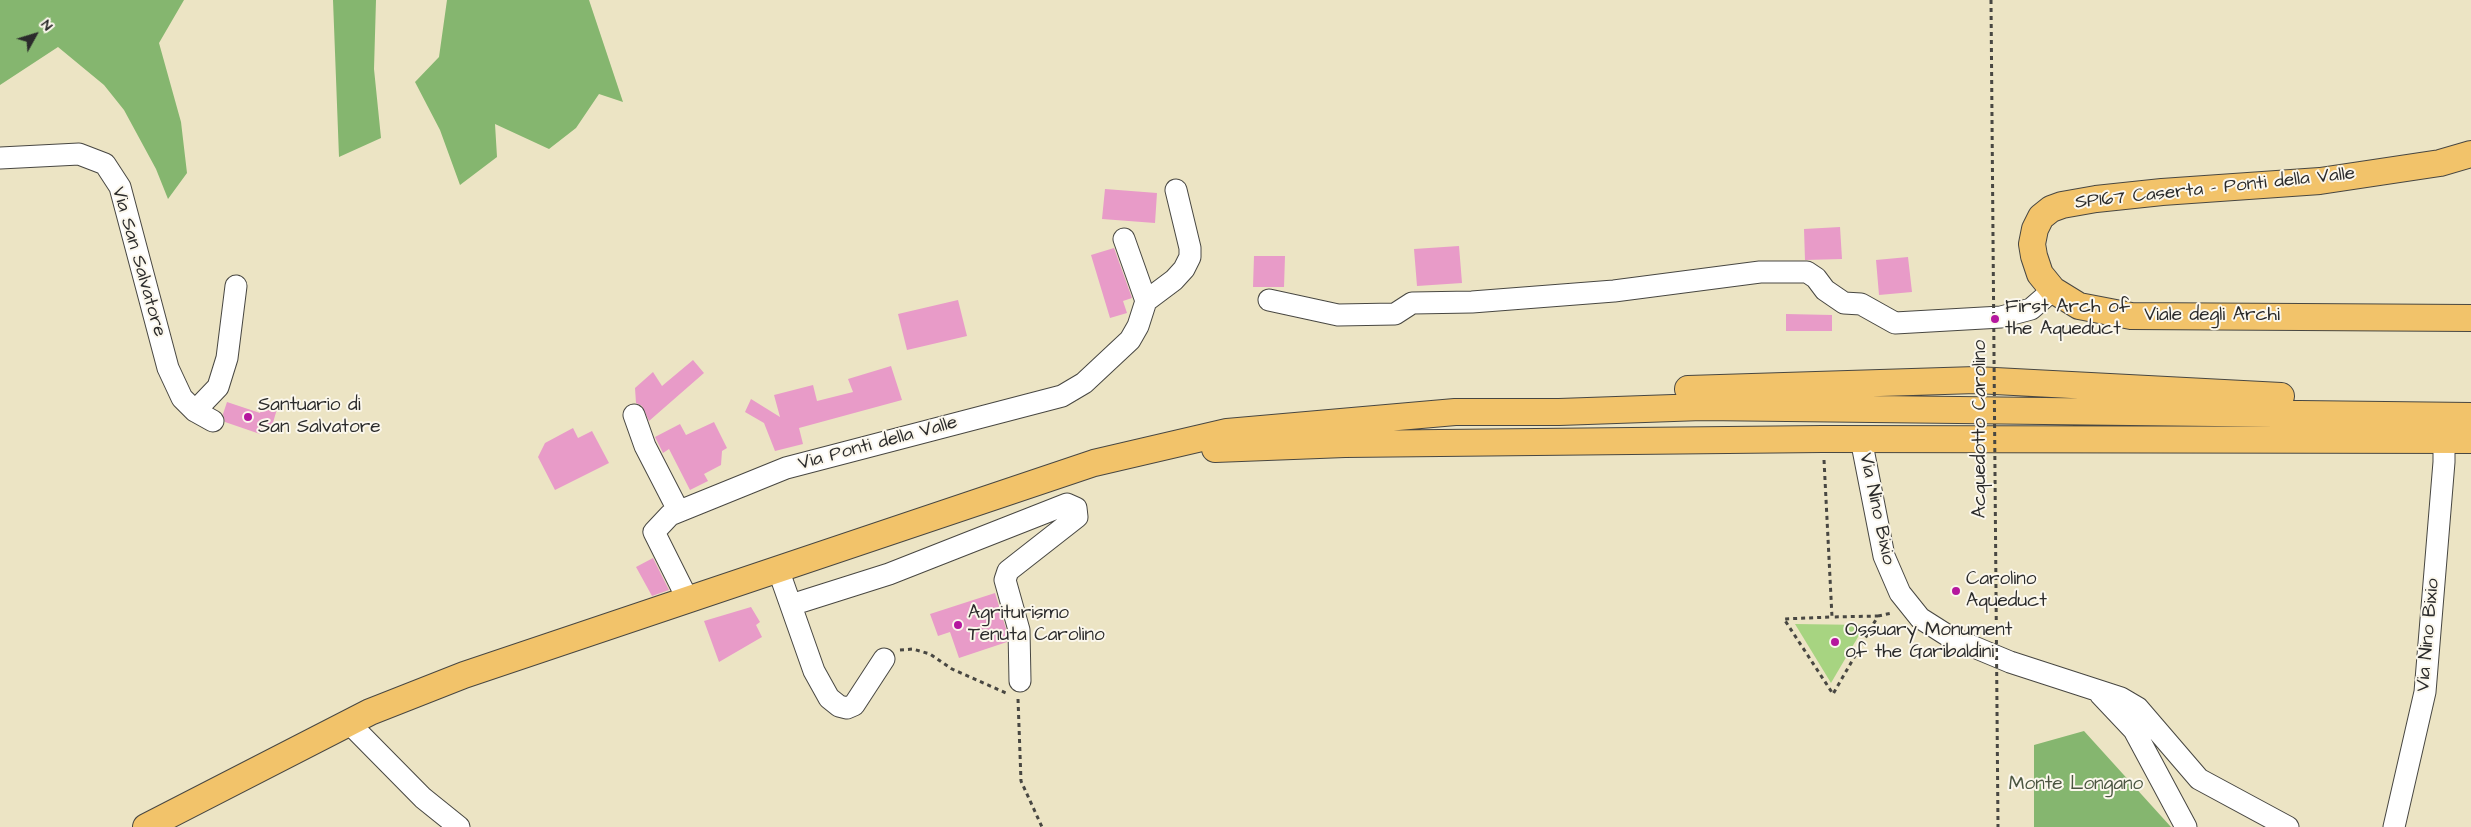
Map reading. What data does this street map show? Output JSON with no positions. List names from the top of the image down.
{
  "streets": {
    "main road": ["SP167 Caserta - Ponti della Valle", "Viale degli Archi"],
    "street": ["Via San Salvatore", "Via Ponti della Valle", "Via Nino Bixio"],
    "path": ["Acquedotto Carolino"]
  },
  "crossings": [
    ["SP167 Caserta - Ponti della Valle", "Viale degli Archi"]
  ],
  "parks": ["Monte Longano"],
  "places": [
    "First Arch of the Aqueduct",
    "Santuario di San Salvatore",
    "Carolino Aqueduct",
    "Agriturismo Tenuta Carolino",
    "Ossuary Monument of the Garibaldini"
  ],
  "north": "top right"
}
